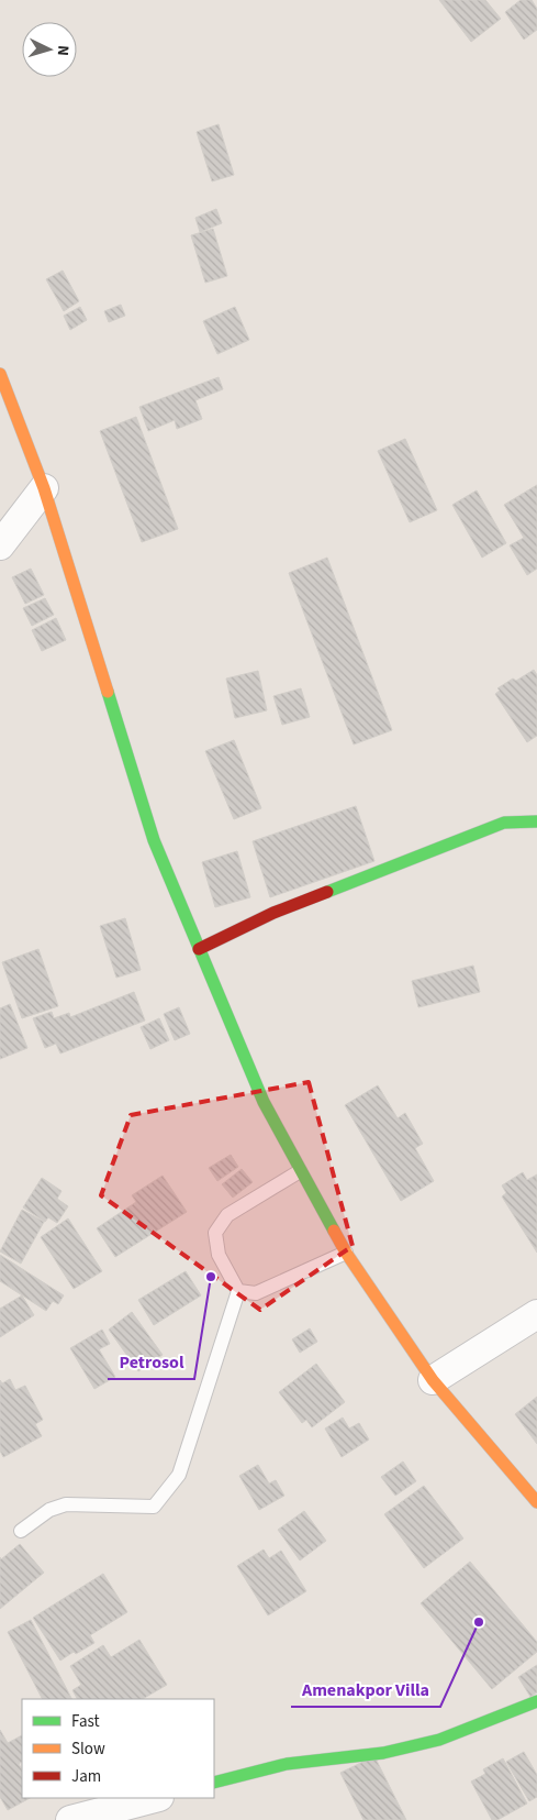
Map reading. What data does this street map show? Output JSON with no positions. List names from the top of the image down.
{
  "places": ["Petrosol", "Amenakpor Villa"],
  "legend": ["Fast", "Slow", "Jam"],
  "north": "right"
}
